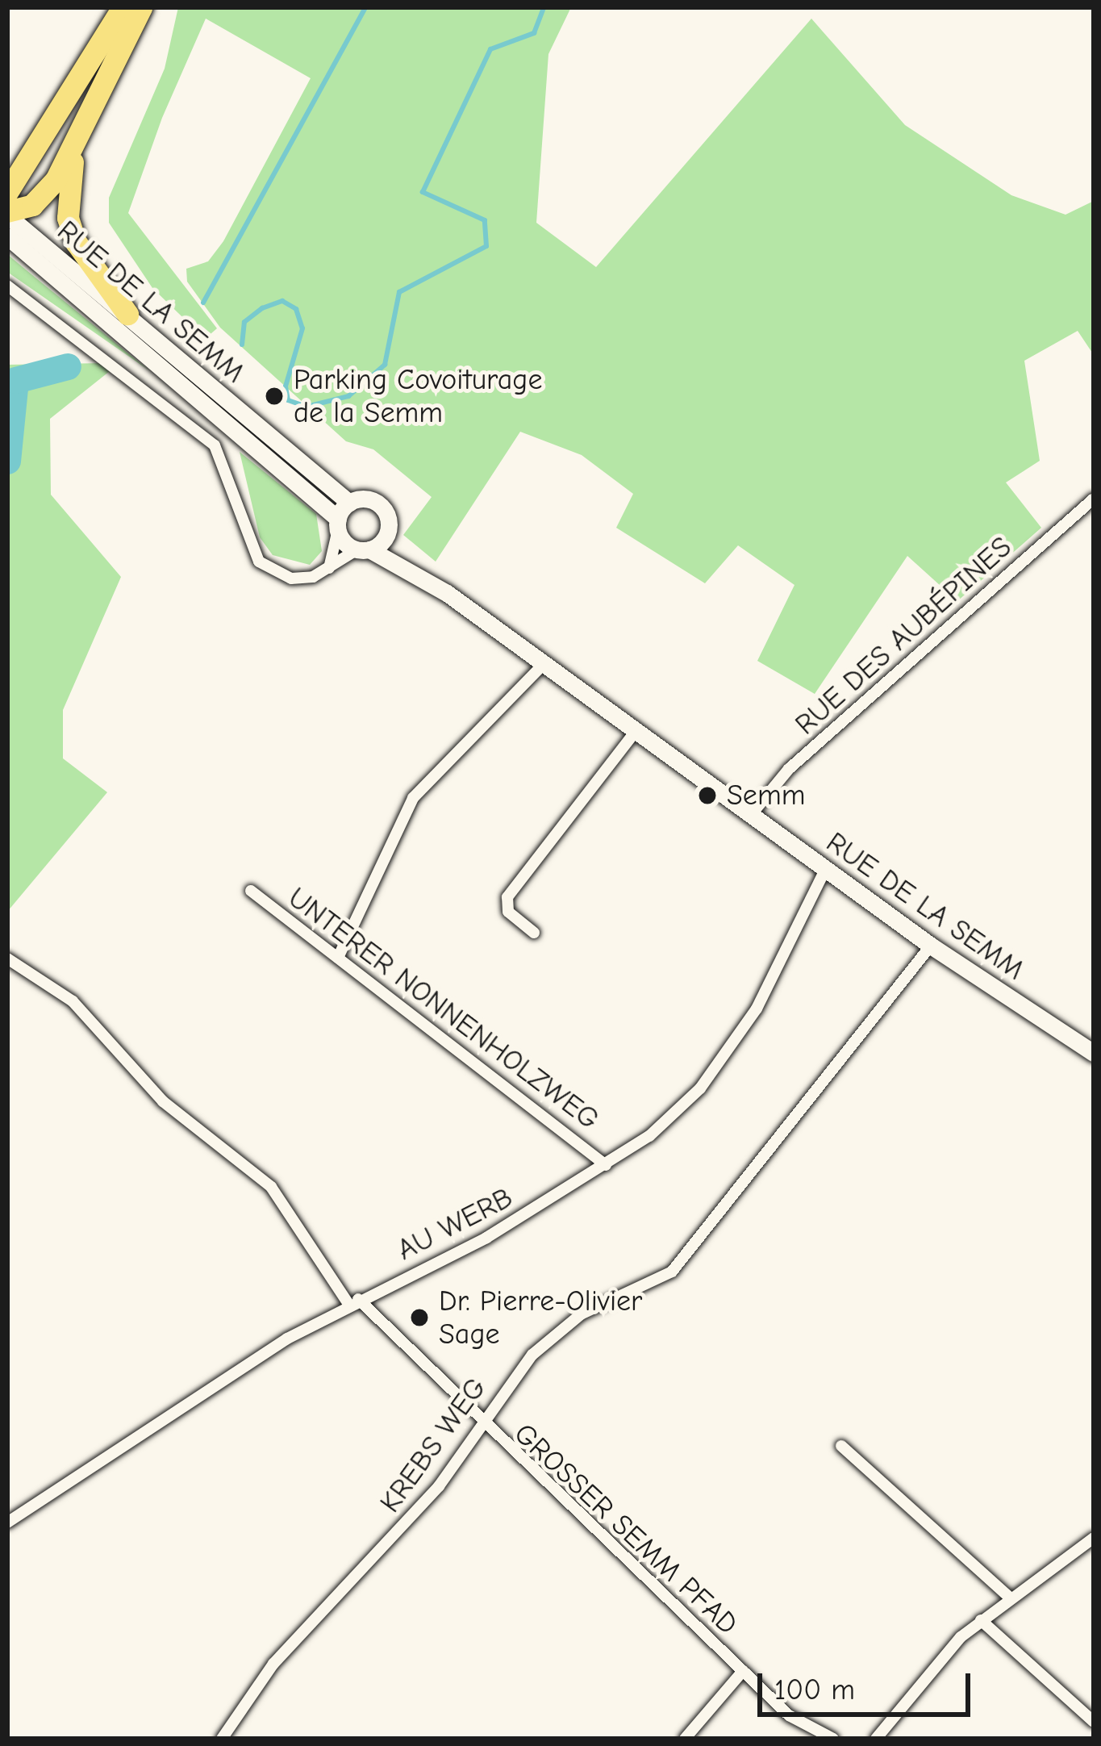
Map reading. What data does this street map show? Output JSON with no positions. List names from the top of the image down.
{
  "streets": {
    "main road": ["RUE DE LA SEMM"],
    "street": [
      "RUE DES AUBÉPINES",
      "UNTERER NONNENHOLZWEG",
      "AU WERB",
      "KREBS WEG",
      "GROSSER SEMM PFAD"
    ]
  },
  "crossings": [
    ["RUE DE LA SEMM", "RUE DES AUBÉPINES"],
    ["RUE DE LA SEMM", "AU WERB"],
    ["RUE DE LA SEMM", "KREBS WEG"],
    ["UNTERER NONNENHOLZWEG", "AU WERB"],
    ["AU WERB", "GROSSER SEMM PFAD"],
    ["KREBS WEG", "GROSSER SEMM PFAD"]
  ],
  "places": ["Parking Covoiturage de la Semm", "Semm", "Dr. Pierre-Olivier Sage"],
  "scale_bar": "100 m"
}
